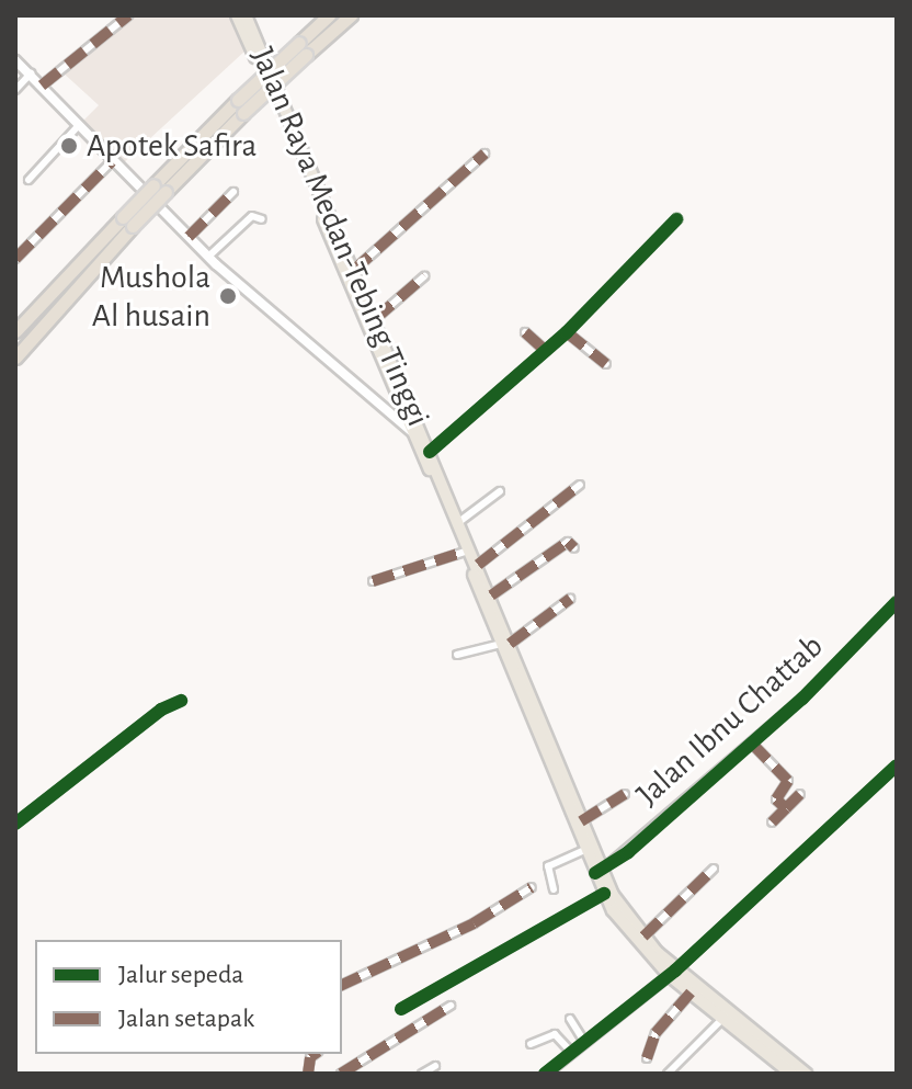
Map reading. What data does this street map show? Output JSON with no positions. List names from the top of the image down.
{
  "streets": {
    "highway": ["Jalan Raya Medan-Tebing Tinggi"],
    "street": ["Jalan Ibnu Chattab"]
  },
  "crossings": [
    ["Jalan Raya Medan-Tebing Tinggi", "Jalan Ibnu Chattab"]
  ],
  "places": ["Apotek Safira", "Mushola Al husain"],
  "legend": ["Jalur sepeda", "Jalan setapak"]
}
